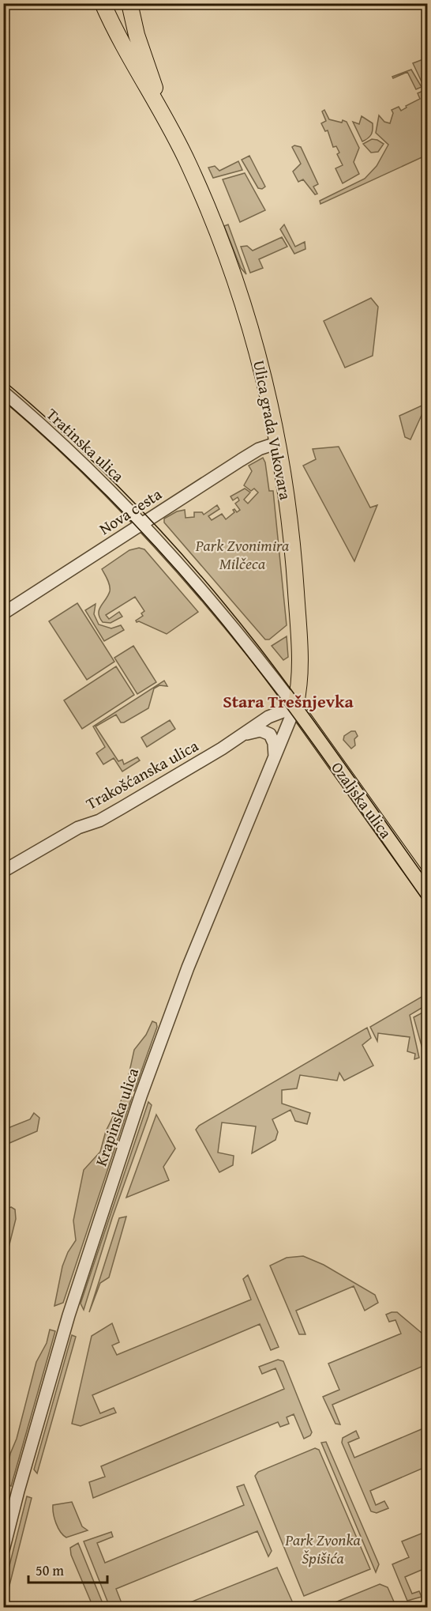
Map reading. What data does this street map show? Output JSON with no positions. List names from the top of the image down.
{
  "streets": {
    "main road": ["Ulica grada Vukovara", "Ozaljska ulica"],
    "street": [
      "Tratinska ulica",
      "Nova cesta",
      "Trakošćanska ulica",
      "Krapinska ulica"
    ]
  },
  "crossings": [
    ["Ulica grada Vukovara", "Tratinska ulica"],
    ["Ulica grada Vukovara", "Nova cesta"],
    ["Ulica grada Vukovara", "Trakošćanska ulica"],
    ["Ulica grada Vukovara", "Ozaljska ulica"],
    ["Ulica grada Vukovara", "Krapinska ulica"],
    ["Tratinska ulica", "Nova cesta"],
    ["Tratinska ulica", "Trakošćanska ulica"],
    ["Tratinska ulica", "Ozaljska ulica"],
    ["Tratinska ulica", "Krapinska ulica"],
    ["Trakošćanska ulica", "Ozaljska ulica"],
    ["Trakošćanska ulica", "Krapinska ulica"],
    ["Ozaljska ulica", "Krapinska ulica"]
  ],
  "districts": ["Stara Trešnjevka"],
  "parks": ["Park Zvonimira Milčeca", "Park Zvonka Špišića"],
  "scale_bar": "50 m"
}
